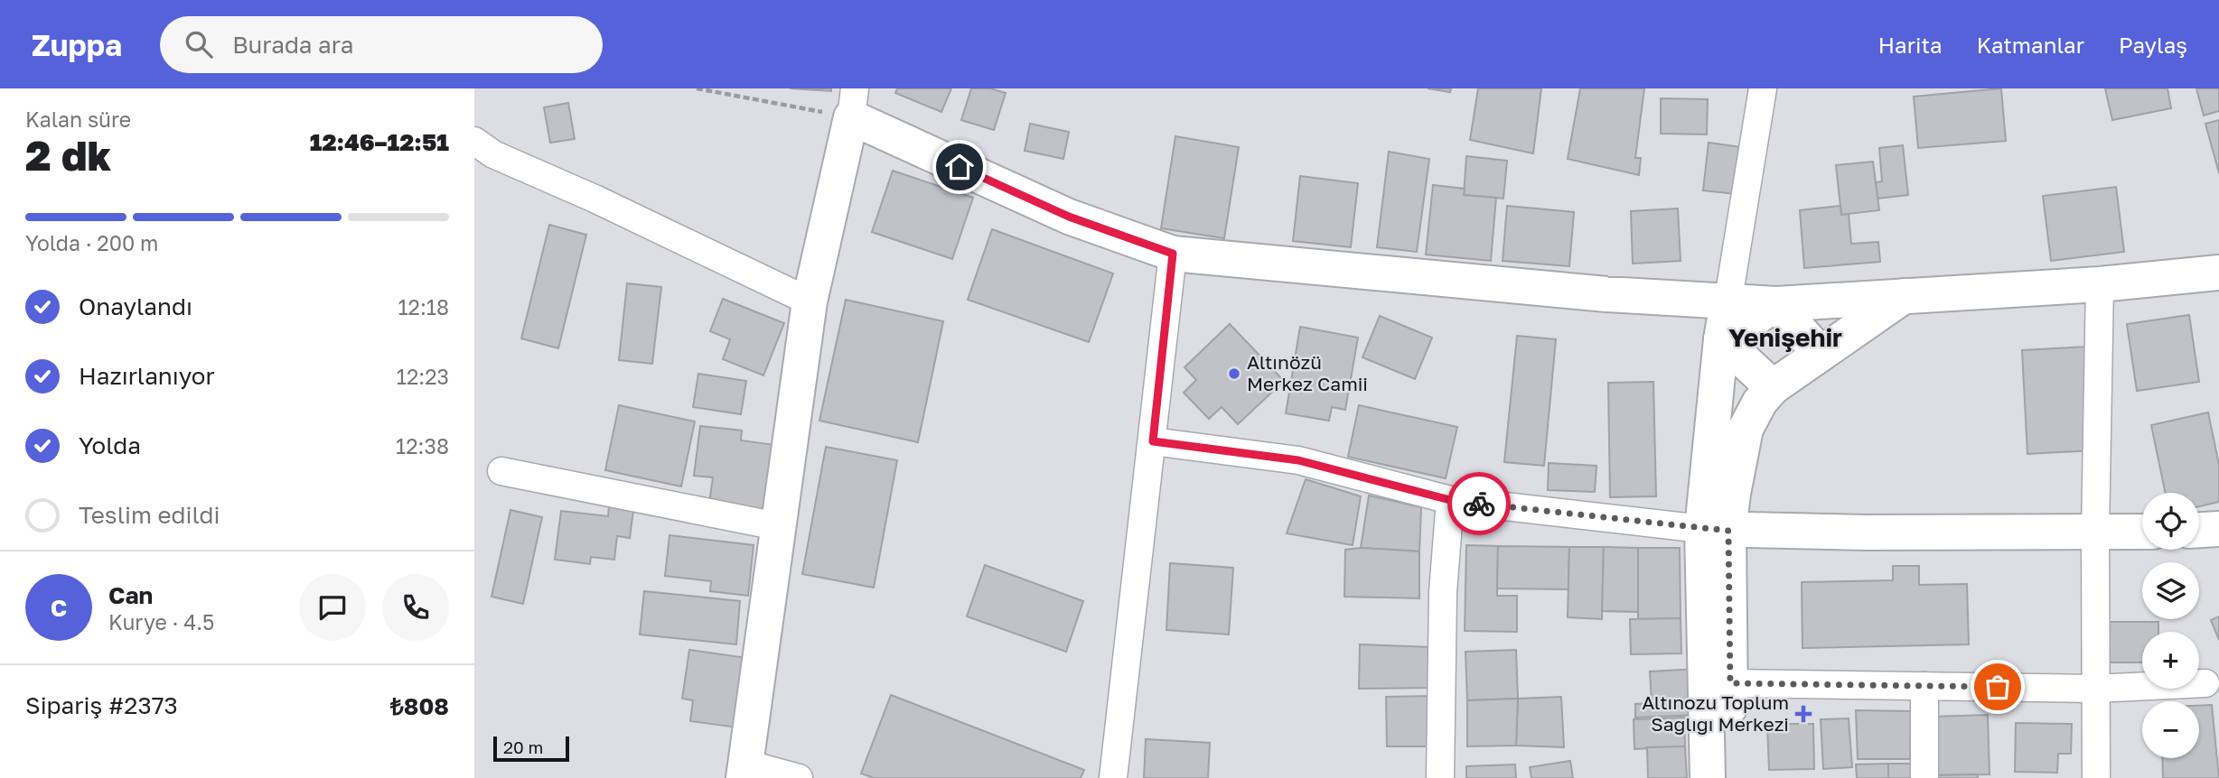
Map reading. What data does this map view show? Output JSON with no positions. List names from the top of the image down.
{
  "districts": ["Yenişehir"],
  "places": {
    "other": ["Altınözü Merkez Camii"],
    "health": ["Altınozu Toplum Saglıgı Merkezi"]
  },
  "scale_bar": "20 m",
  "page": {
    "header": "Zuppa",
    "search": "Burada ara",
    "nav": ["Harita", "Katmanlar", "Paylaş"],
    "heading": ["2 dk", "Kalan süre", "12:46–12:51"],
    "panel": [
      "Can",
      "Kurye · 4.5",
      "Sipariş #2373",
      "₺808"
    ],
    "bar": "Yolda · 200 m",
    "list": [
      ["Onaylandı", "12:18"],
      ["Hazırlanıyor", "12:23"],
      ["Yolda", "12:38"],
      "Teslim edildi"
    ],
    "map_buttons": ["+", "−"],
    "round": "C",
    "scale": "20 m"
  }
}
